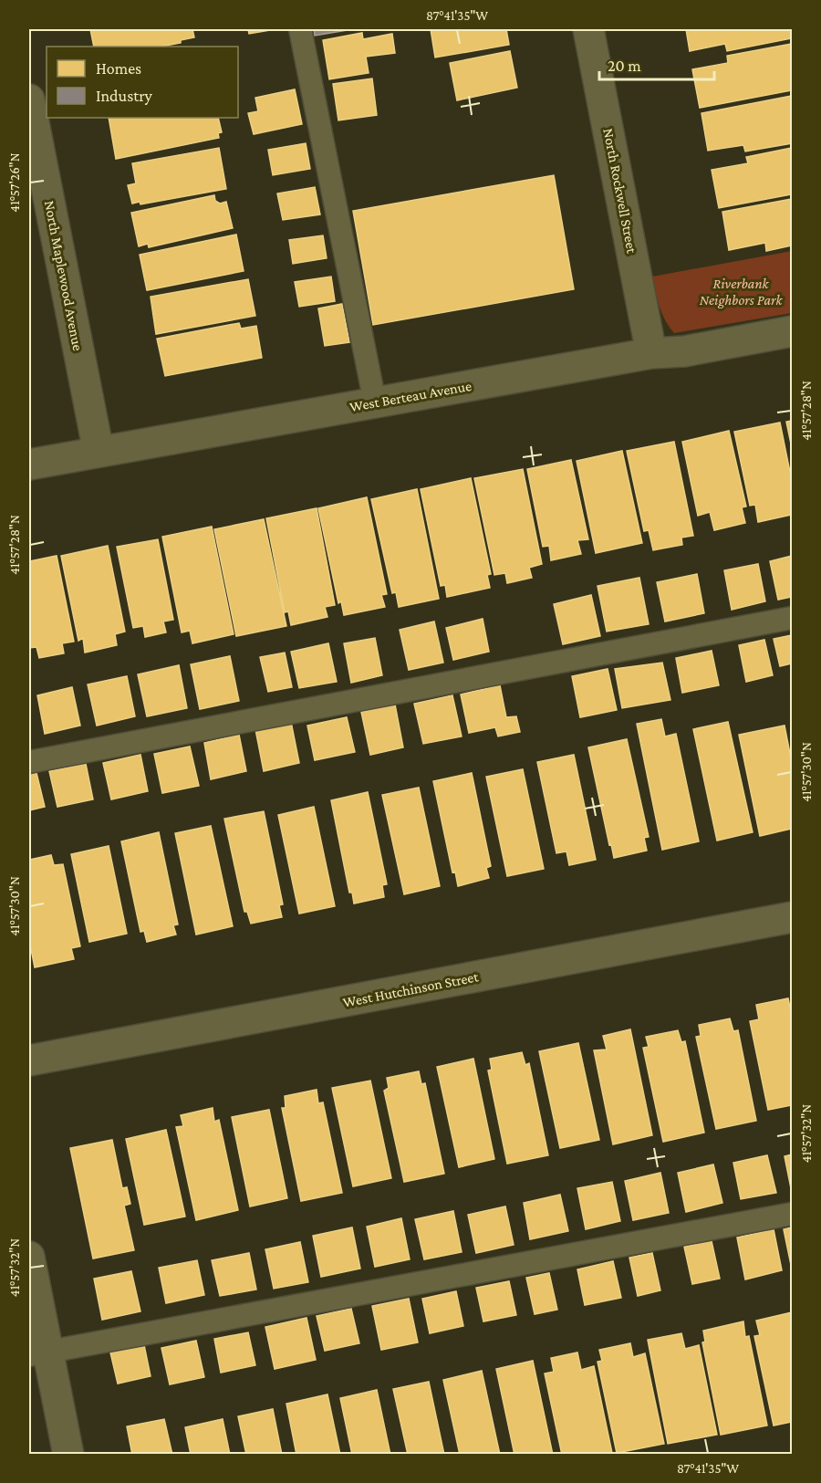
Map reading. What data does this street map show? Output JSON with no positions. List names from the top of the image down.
{
  "streets": {
    "street": [
      "North Rockwell Street",
      "North Maplewood Avenue",
      "West Berteau Avenue",
      "West Hutchinson Street"
    ]
  },
  "crossings": [
    ["North Rockwell Street", "West Berteau Avenue"],
    ["North Maplewood Avenue", "West Berteau Avenue"]
  ],
  "parks": ["Riverbank Neighbors Park"],
  "legend": ["Homes", "Industry"],
  "scale_bar": "20 m",
  "coordinates": [
    "87°41'35\"W",
    "41°57'26\"N",
    "41°57'28\"N",
    "41°57'30\"N",
    "41°57'32\"N"
  ]
}
